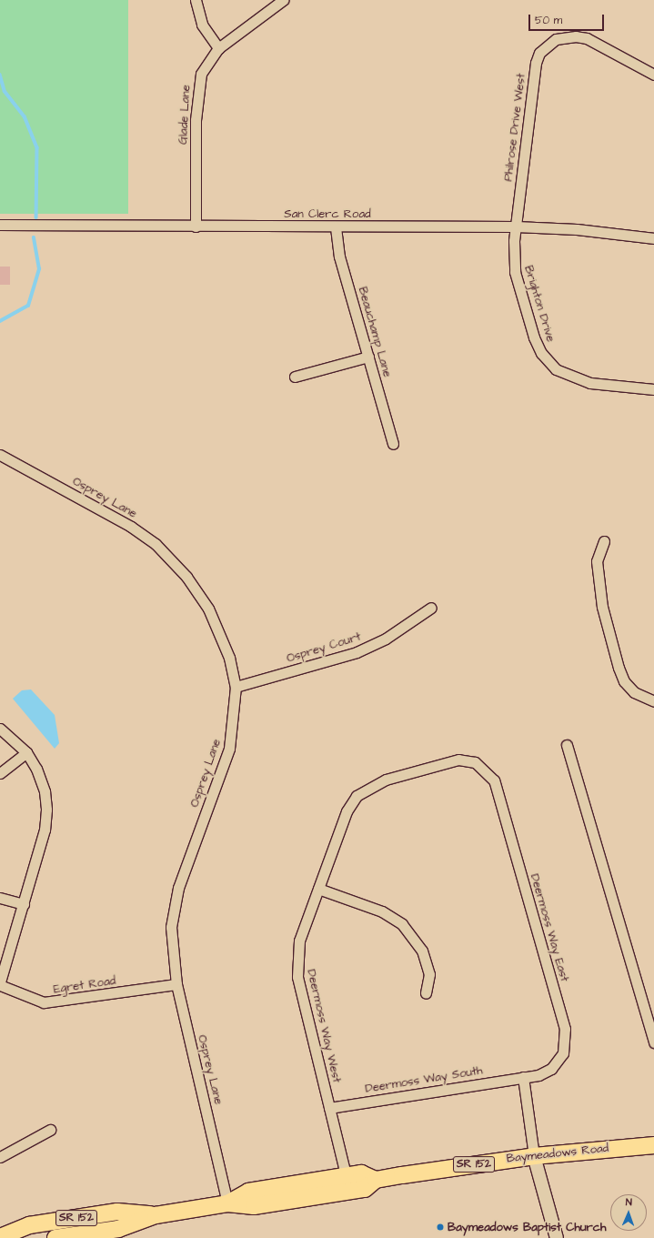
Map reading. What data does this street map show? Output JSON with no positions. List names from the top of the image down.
{
  "streets": {
    "main road": ["Baymeadows Road", "SR 152"],
    "street": [
      "Glade Lane",
      "Philrose Drive West",
      "San Clerc Road",
      "Brighton Drive",
      "Beauchamp Lane",
      "Osprey Lane",
      "Osprey Court",
      "Deermoss Way East",
      "Egret Road",
      "Deermoss Way West",
      "Deermoss Way South"
    ]
  },
  "crossings": [
    ["Glade Lane", "San Clerc Road"],
    ["Philrose Drive West", "San Clerc Road"],
    ["Philrose Drive West", "Brighton Drive"],
    ["San Clerc Road", "Brighton Drive"],
    ["San Clerc Road", "Beauchamp Lane"],
    ["Osprey Lane", "Osprey Court"],
    ["Osprey Lane", "Egret Road"],
    ["Osprey Lane", "Baymeadows Road"],
    ["Deermoss Way East", "Deermoss Way West"],
    ["Deermoss Way East", "Deermoss Way South"],
    ["Deermoss Way West", "Deermoss Way South"],
    ["Deermoss Way West", "Baymeadows Road"]
  ],
  "places": ["Baymeadows Baptist Church"],
  "scale_bar": "50 m",
  "north": "top"
}
